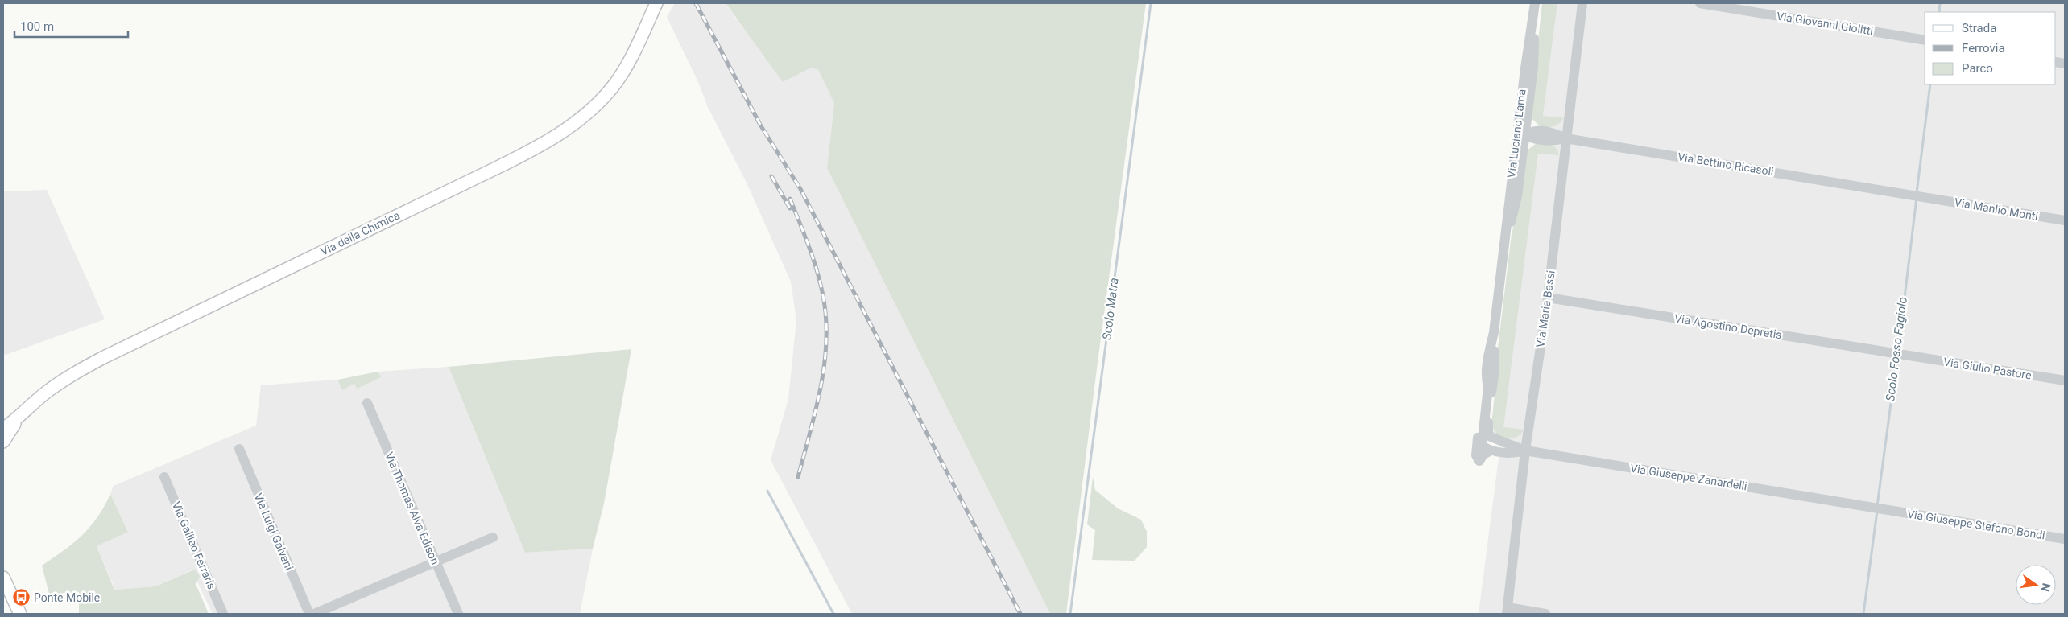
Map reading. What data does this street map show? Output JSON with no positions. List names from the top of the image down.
{
  "streets": {
    "main road": ["Via della Chimica"],
    "street": [
      "Via Giovanni Giolitti",
      "Via Luciano Lama",
      "Via Bettino Ricasoli",
      "Via Manlio Monti",
      "Via Maria Bassi",
      "Via Agostino Depretis",
      "Via Giulio Pastore",
      "Via Giuseppe Zanardelli",
      "Via Thomas Alva Edison",
      "Via Giuseppe Stefano Bondi",
      "Via Luigi Galvani",
      "Via Galileo Ferraris"
    ]
  },
  "crossings": [
    ["Via Luciano Lama", "Via Maria Bassi"],
    ["Via Luciano Lama", "Via Giuseppe Zanardelli"],
    ["Via Bettino Ricasoli", "Via Manlio Monti"],
    ["Via Bettino Ricasoli", "Via Maria Bassi"],
    ["Via Maria Bassi", "Via Agostino Depretis"],
    ["Via Maria Bassi", "Via Giuseppe Zanardelli"],
    ["Via Agostino Depretis", "Via Giulio Pastore"],
    ["Via Giuseppe Zanardelli", "Via Giuseppe Stefano Bondi"]
  ],
  "water": ["Scolo Matra", "Scolo Fosso Fagiolo"],
  "places": {
    "bus stop": ["Ponte Mobile"]
  },
  "legend": ["Strada", "Ferrovia", "Parco"],
  "scale_bar": "100 m",
  "north": "right"
}
